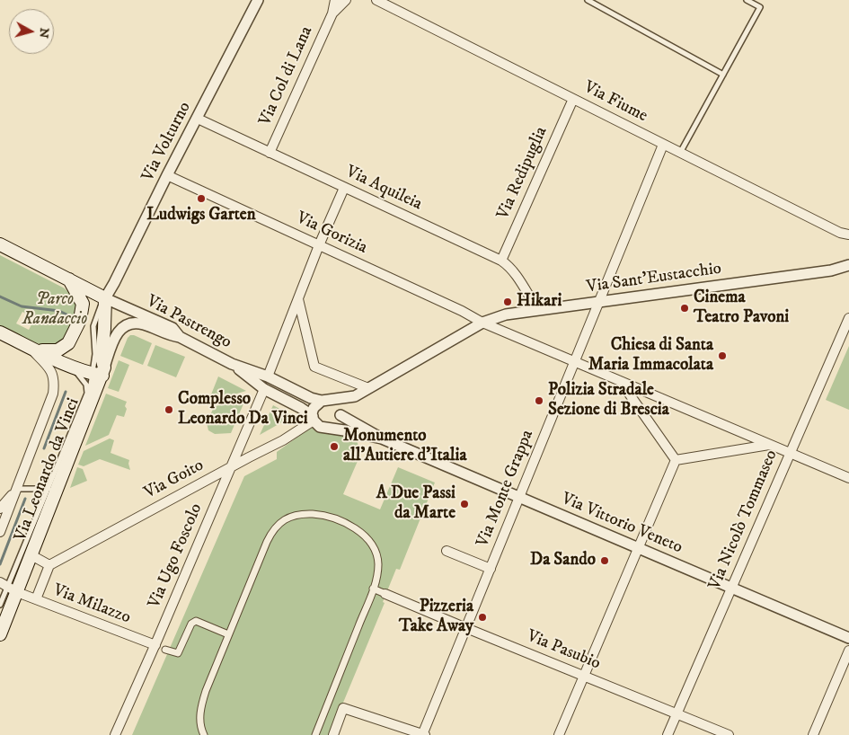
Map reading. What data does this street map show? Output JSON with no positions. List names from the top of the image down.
{
  "streets": {
    "main road": ["Via Leonardo da Vinci"],
    "street": [
      "Via Col di Lana",
      "Via Fiume",
      "Via Volturno",
      "Via Redipuglia",
      "Via Aquileia",
      "Via Gorizia",
      "Via Sant'Eustacchio",
      "Via Pastrengo",
      "Via Goito",
      "Via Monte Grappa",
      "Via Nicolò Tommaseo",
      "Via Vittorio Veneto",
      "Via Ugo Foscolo",
      "Via Milazzo",
      "Via Pasubio"
    ]
  },
  "crossings": [
    ["Via Col di Lana", "Via Aquileia"],
    ["Via Fiume", "Via Redipuglia"],
    ["Via Fiume", "Via Monte Grappa"],
    ["Via Volturno", "Via Aquileia"],
    ["Via Volturno", "Via Gorizia"],
    ["Via Volturno", "Via Pastrengo"],
    ["Via Volturno", "Via Leonardo da Vinci"],
    ["Via Redipuglia", "Via Aquileia"],
    ["Via Aquileia", "Via Sant'Eustacchio"],
    ["Via Gorizia", "Via Sant'Eustacchio"],
    ["Via Gorizia", "Via Monte Grappa"],
    ["Via Gorizia", "Via Nicolò Tommaseo"],
    ["Via Sant'Eustacchio", "Via Monte Grappa"],
    ["Via Pastrengo", "Via Leonardo da Vinci"],
    ["Via Pastrengo", "Via Goito"],
    ["Via Pastrengo", "Via Vittorio Veneto"],
    ["Via Pastrengo", "Via Ugo Foscolo"],
    ["Via Leonardo da Vinci", "Via Milazzo"],
    ["Via Goito", "Via Vittorio Veneto"],
    ["Via Goito", "Via Ugo Foscolo"],
    ["Via Monte Grappa", "Via Vittorio Veneto"],
    ["Via Monte Grappa", "Via Pasubio"],
    ["Via Nicolò Tommaseo", "Via Vittorio Veneto"],
    ["Via Nicolò Tommaseo", "Via Pasubio"],
    ["Via Ugo Foscolo", "Via Milazzo"]
  ],
  "parks": ["Parco Randaccio"],
  "places": [
    "Ludwigs Garten",
    "Hikari",
    "Cinema Teatro Pavoni",
    "Chiesa di Santa Maria Immacolata",
    "Polizia Stradale Sezione di Brescia",
    "Complesso Leonardo Da Vinci",
    "Monumento all'Autiere d'Italia",
    "A Due Passi da Marte",
    "Da Sando",
    "Pizzeria Take Away"
  ],
  "north": "right"
}
